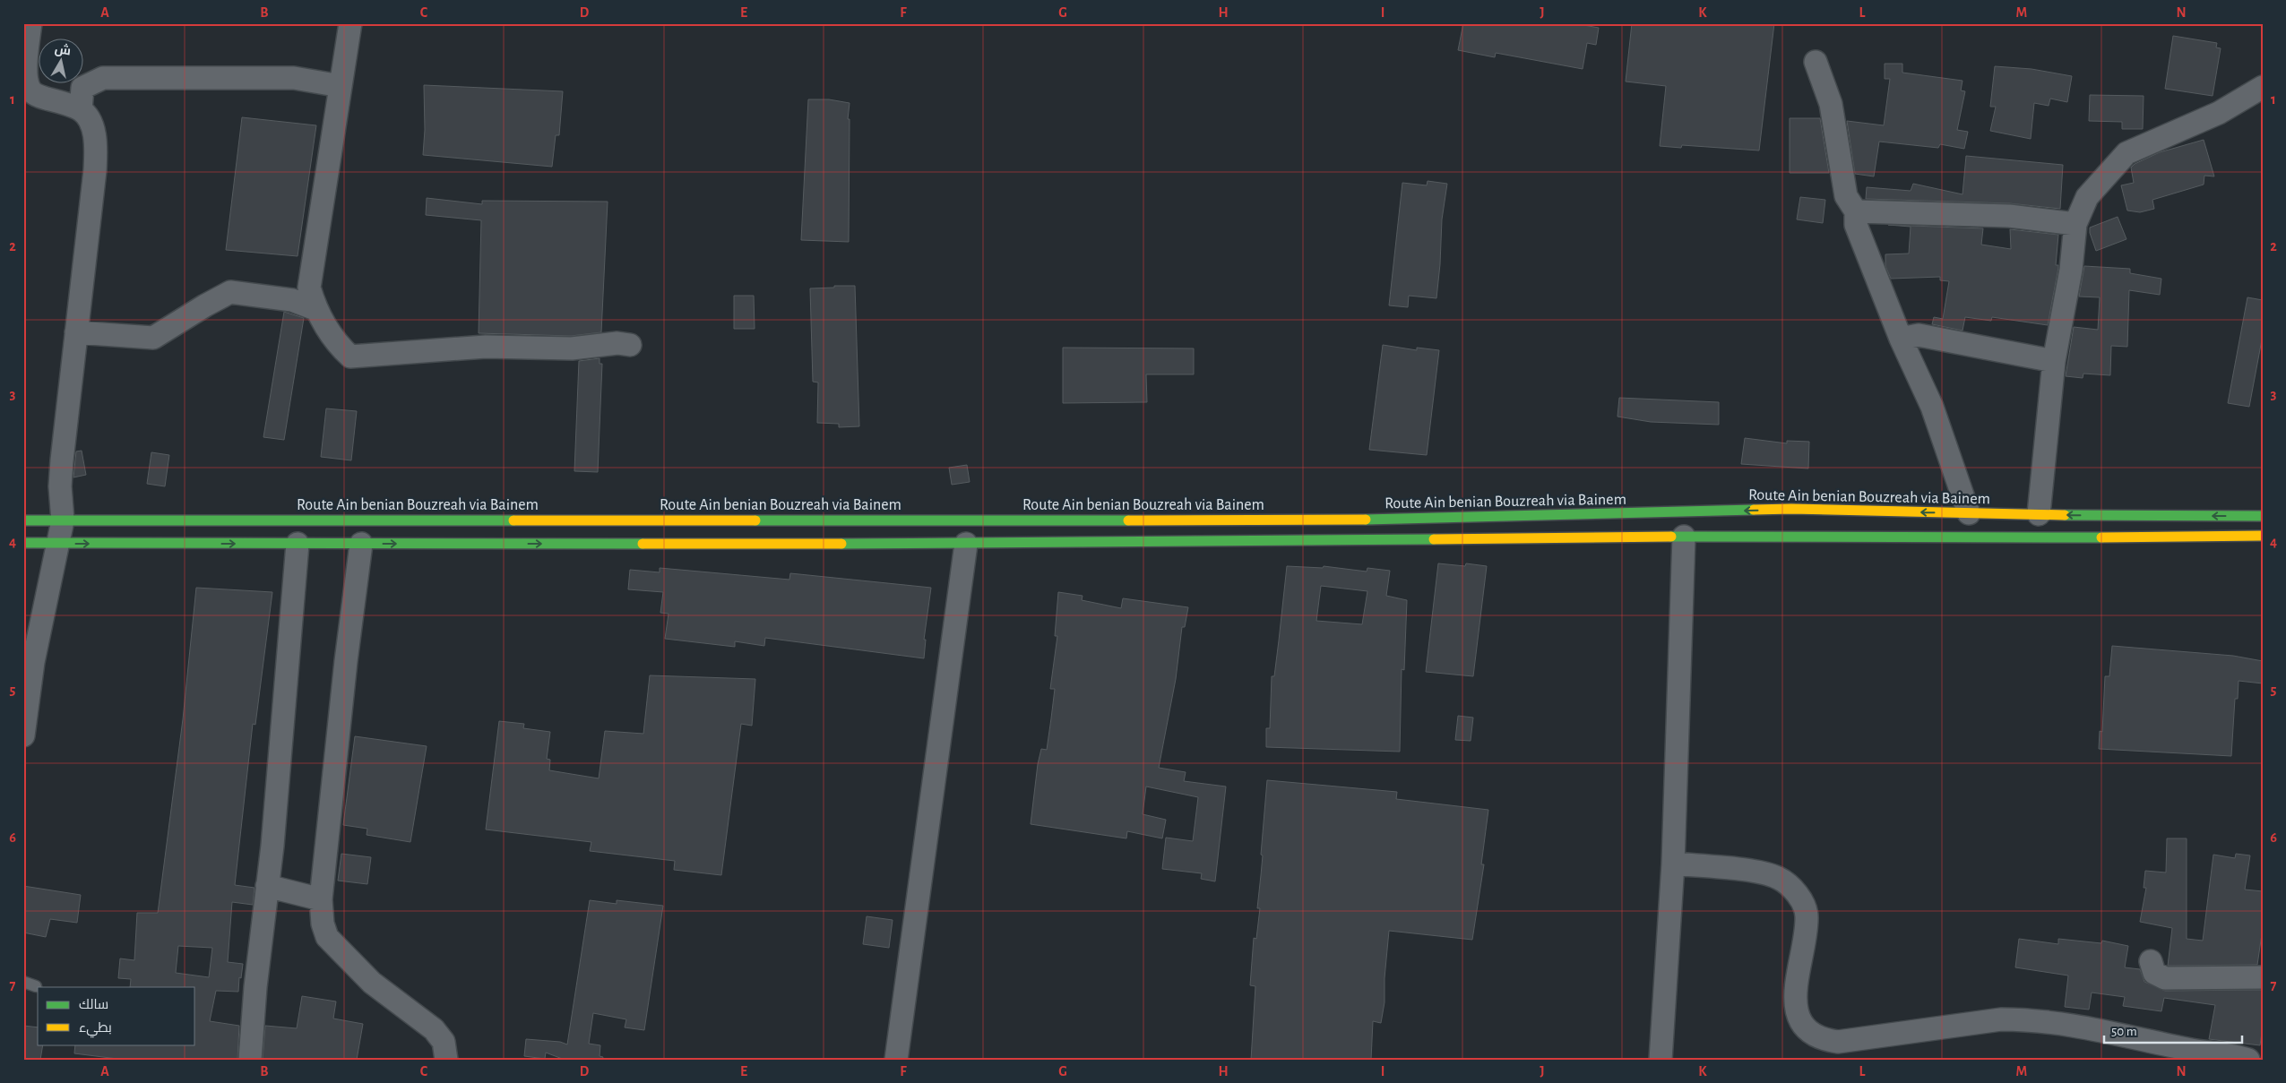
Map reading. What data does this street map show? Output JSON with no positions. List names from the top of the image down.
{
  "streets": {
    "main road": ["Route Ain benian Bouzreah via Bainem"]
  },
  "legend": ["سالك", "بطيء"],
  "scale_bar": "50 m",
  "north": "top",
  "grid": {
    "columns": [
      "A",
      "B",
      "C",
      "D",
      "E",
      "F",
      "G",
      "H",
      "I",
      "J",
      "K",
      "L",
      "M",
      "N"
    ],
    "rows": [
      "1",
      "2",
      "3",
      "4",
      "5",
      "6",
      "7"
    ]
  }
}
